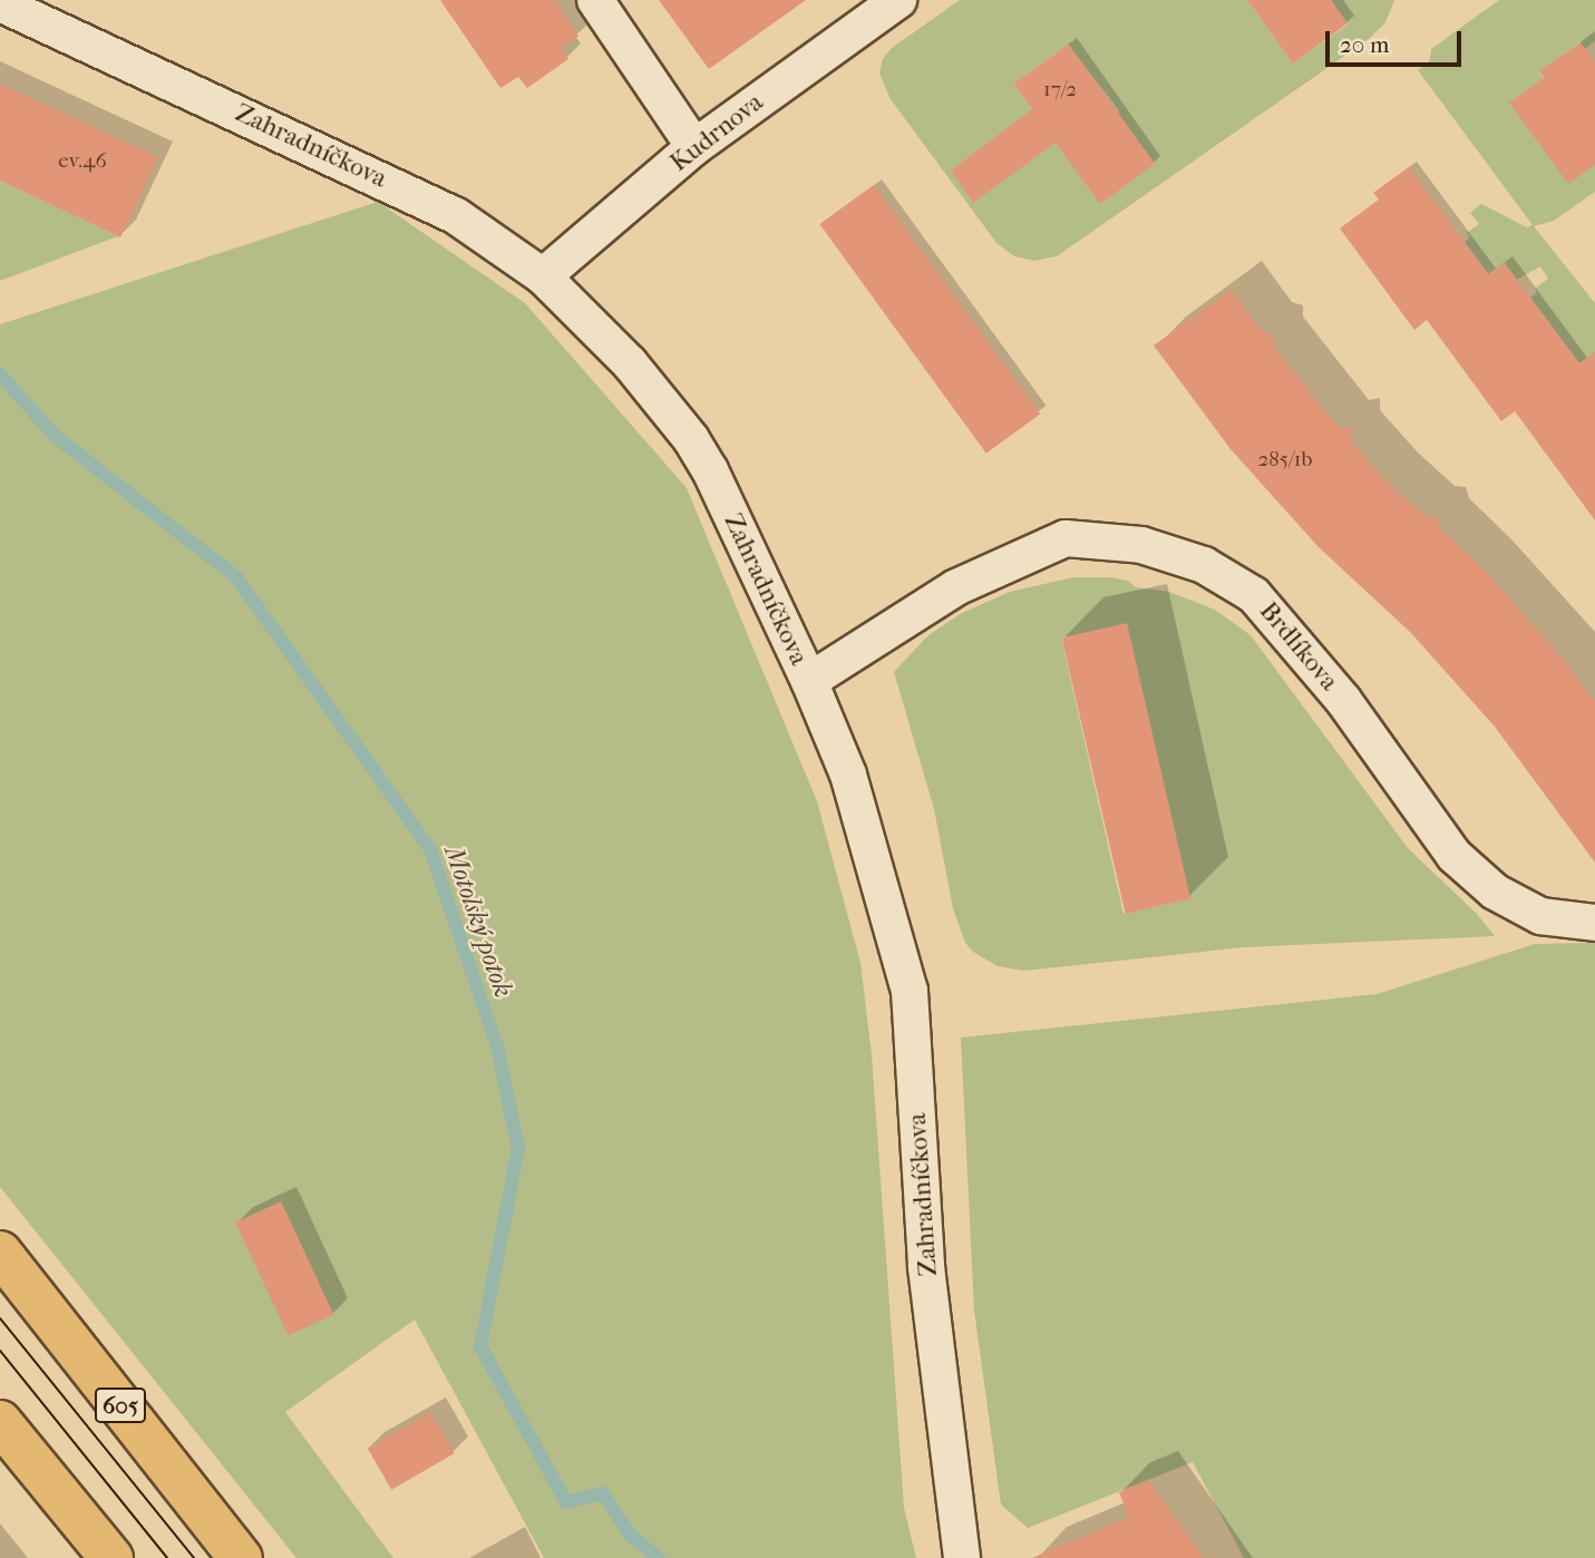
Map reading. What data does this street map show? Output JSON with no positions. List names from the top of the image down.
{
  "streets": {
    "main road": ["605"],
    "street": ["Kudrnova", "Zahradníčkova", "Brdlíkova"]
  },
  "crossings": [
    ["Kudrnova", "Zahradníčkova"],
    ["Zahradníčkova", "Brdlíkova"]
  ],
  "water": ["Motolský potok"],
  "house_numbers": ["17/2", "ev.46", "285/1b"],
  "scale_bar": "20 m"
}
